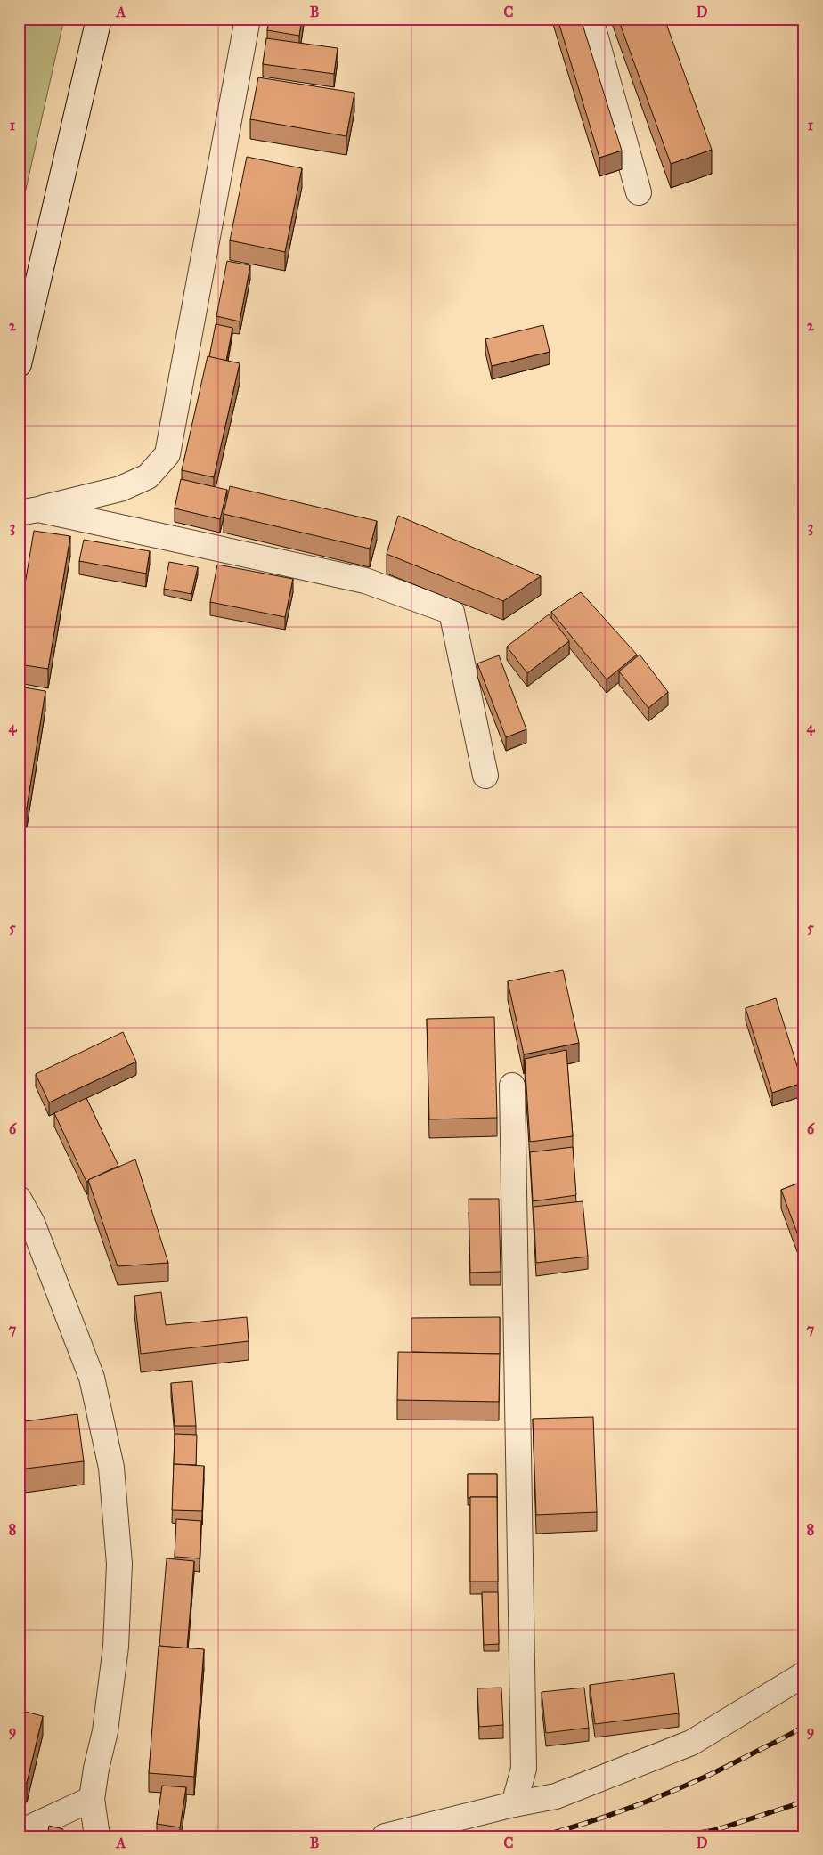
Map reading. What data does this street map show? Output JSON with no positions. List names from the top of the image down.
{
  "grid": {
    "columns": [
      "A",
      "B",
      "C",
      "D"
    ],
    "rows": [
      "1",
      "2",
      "3",
      "4",
      "5",
      "6",
      "7",
      "8",
      "9"
    ]
  }
}
